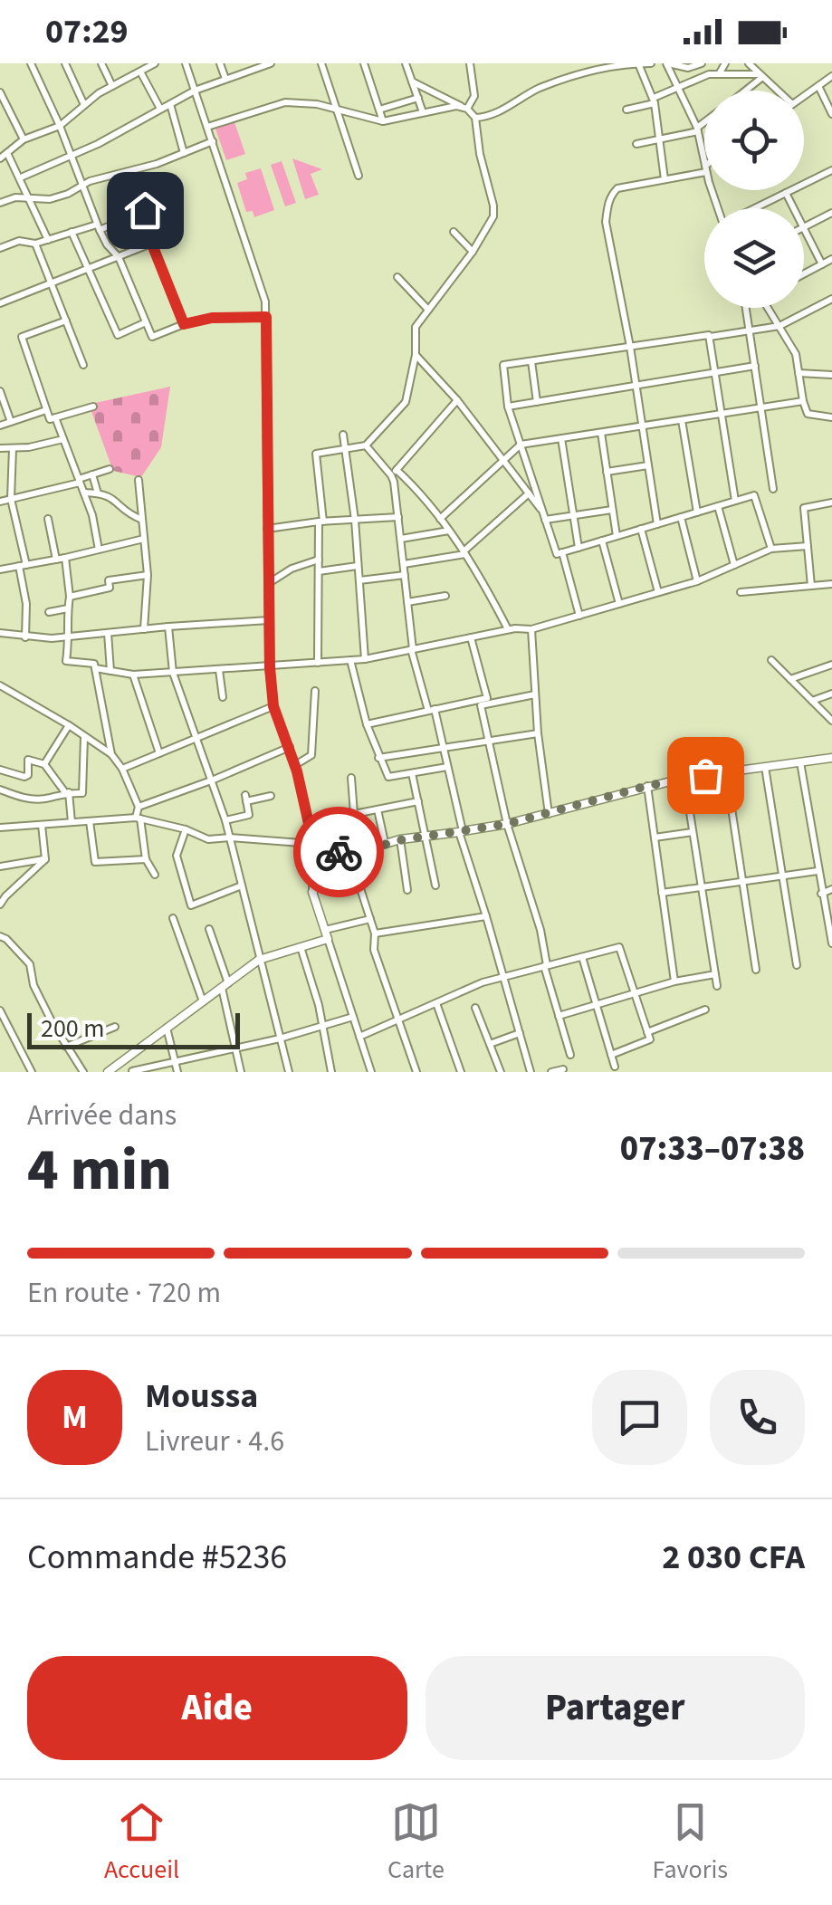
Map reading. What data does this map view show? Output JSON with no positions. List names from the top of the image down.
{
  "scale_bar": "200 m",
  "page": {
    "status": "07:29",
    "scale": "200 m",
    "heading": ["4 min", "Arrivée dans", "07:33–07:38"],
    "panel": [
      "Moussa",
      "Livreur · 4.6",
      "Commande #5236",
      "2 030 CFA"
    ],
    "bar": "En route · 720 m",
    "round": "M",
    "buttons": ["Aide", "Partager"],
    "tabs": ["Accueil", "Carte", "Favoris"]
  }
}
